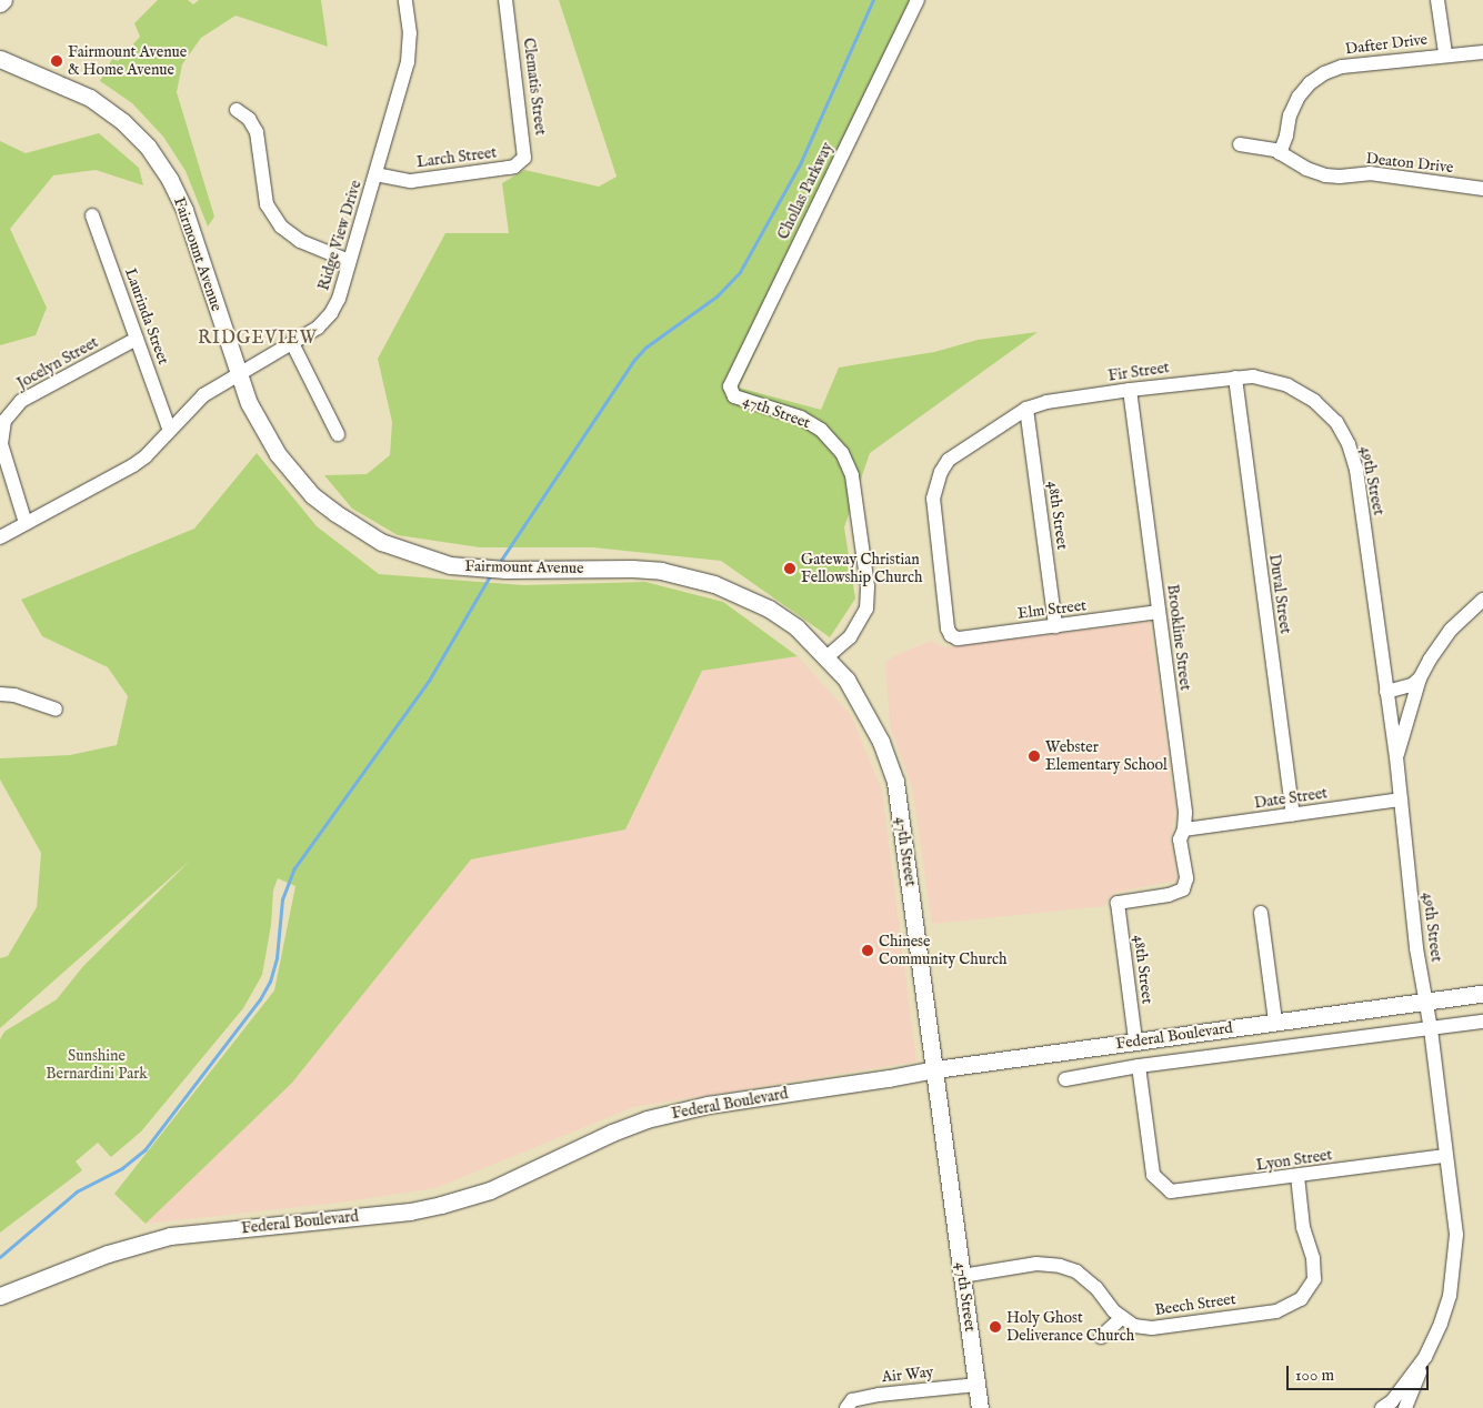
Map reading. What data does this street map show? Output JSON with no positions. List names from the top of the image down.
{
  "streets": {
    "main road": ["Fairmount Avenue", "47th Street", "Federal Boulevard"],
    "street": [
      "Dafter Drive",
      "Clematis Street",
      "Larch Street",
      "Deaton Drive",
      "Chollas Parkway",
      "Ridge View Drive",
      "Laurinda Street",
      "Jocelyn Street",
      "Fir Street",
      "49th Street",
      "48th Street",
      "Duval Street",
      "Elm Street",
      "Brookline Street",
      "Date Street",
      "Lyon Street",
      "Beech Street",
      "Air Way"
    ]
  },
  "crossings": [
    ["Dafter Drive", "Deaton Drive"],
    ["Clematis Street", "Larch Street"],
    ["Larch Street", "Ridge View Drive"],
    ["Chollas Parkway", "47th Street"],
    ["Ridge View Drive", "Fairmount Avenue"],
    ["Ridge View Drive", "Laurinda Street"],
    ["Ridge View Drive", "Jocelyn Street"],
    ["Fairmount Avenue", "47th Street"],
    ["Laurinda Street", "Jocelyn Street"],
    ["Fir Street", "49th Street"],
    ["Fir Street", "48th Street"],
    ["Fir Street", "Duval Street"],
    ["Fir Street", "Elm Street"],
    ["Fir Street", "Brookline Street"],
    ["47th Street", "Federal Boulevard"],
    ["47th Street", "Beech Street"],
    ["47th Street", "Air Way"],
    ["49th Street", "Date Street"],
    ["49th Street", "Federal Boulevard"],
    ["49th Street", "Lyon Street"],
    ["48th Street", "Elm Street"],
    ["48th Street", "Brookline Street"],
    ["48th Street", "Federal Boulevard"],
    ["Duval Street", "Date Street"],
    ["Elm Street", "Brookline Street"],
    ["Brookline Street", "Date Street"],
    ["Lyon Street", "Beech Street"]
  ],
  "districts": ["RIDGEVIEW"],
  "parks": ["Sunshine Bernardini Park"],
  "places": [
    "Fairmount Avenue & Home Avenue",
    "Gateway Christian Fellowship Church",
    "Webster Elementary School",
    "Chinese Community Church",
    "Holy Ghost Deliverance Church"
  ],
  "scale_bar": "100 m"
}
